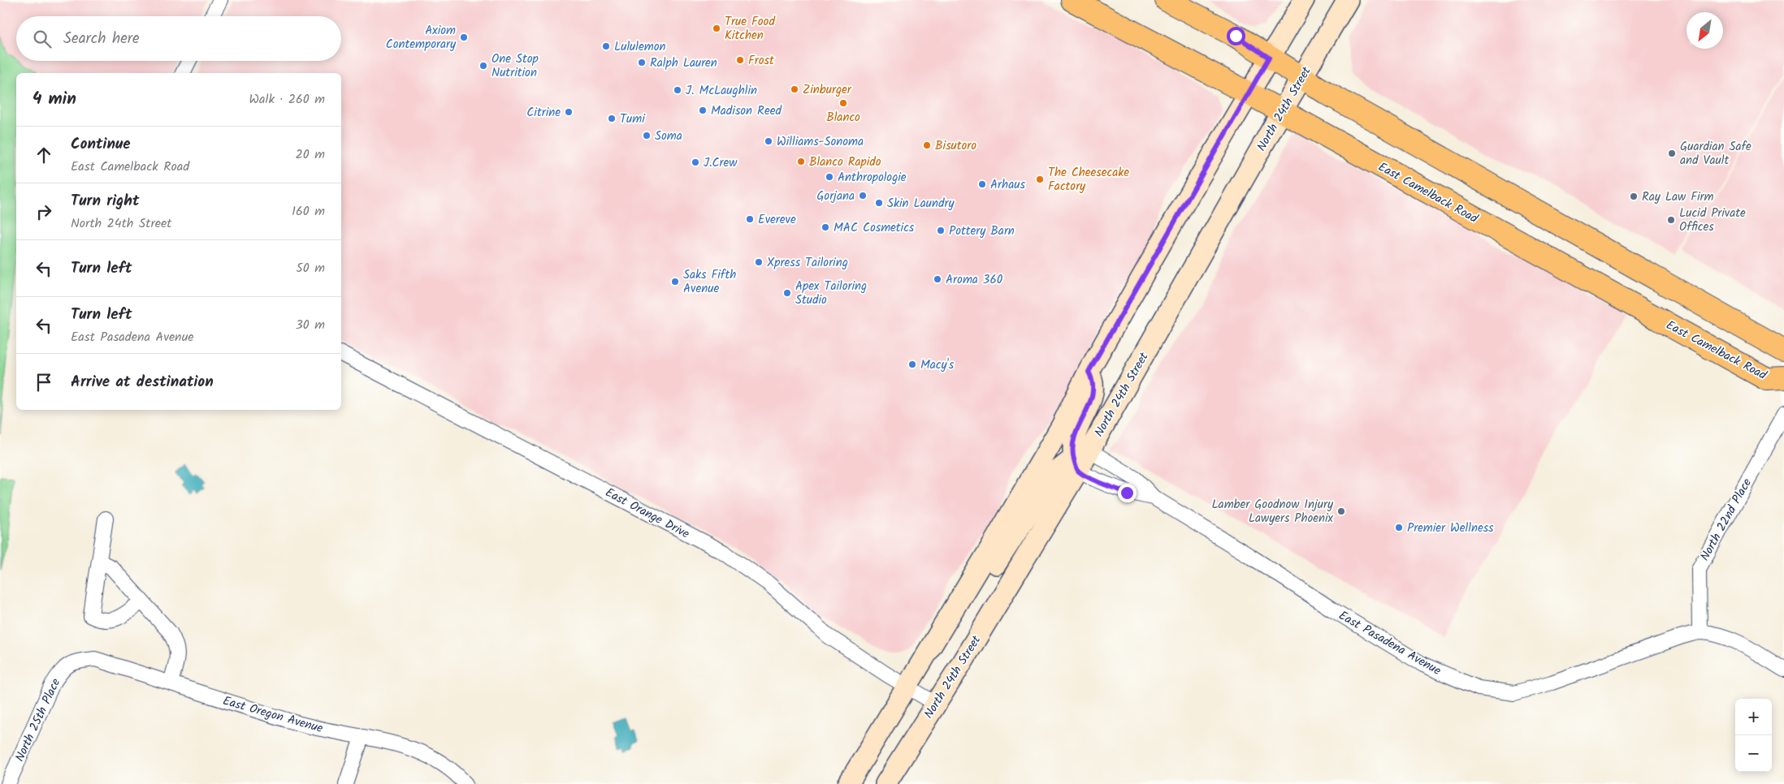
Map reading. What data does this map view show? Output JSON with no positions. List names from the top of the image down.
{
  "streets": {
    "main road": ["North 24th Street", "East Camelback Road"],
    "street": [
      "East Orange Drive",
      "North 22nd Place",
      "East Pasadena Avenue",
      "East Oregon Avenue",
      "North 25th Place"
    ]
  },
  "crossings": [
    ["North 24th Street", "East Camelback Road"],
    ["North 24th Street", "East Orange Drive"],
    ["North 24th Street", "East Pasadena Avenue"],
    ["North 22nd Place", "East Pasadena Avenue"],
    ["East Oregon Avenue", "North 25th Place"]
  ],
  "places": [
    "True Food Kitchen",
    "Axiom Contemporary",
    "Lululemon",
    "Frost",
    "Ralph Lauren",
    "One Stop Nutrition",
    "Zinburger",
    "J. McLaughlin",
    "Blanco",
    "Madison Reed",
    "Citrine",
    "Tumi",
    "Soma",
    "Williams-Sonoma",
    "Bisutoro",
    "Guardian Safe and Vault",
    "Blanco Rapido",
    "J.Crew",
    "Anthropologie",
    "The Cheesecake Factory",
    "Arhaus",
    "Gorjana",
    "Ray Law Firm",
    "Skin Laundry",
    "Evereve",
    "Lucid Private Offices",
    "MAC Cosmetics",
    "Pottery Barn",
    "Xpress Tailoring",
    "Aroma 360",
    "Saks Fifth Avenue",
    "Apex Tailoring Studio",
    "Macy's",
    "Lamber Goodnow Injury Lawyers Phoenix",
    "Premier Wellness"
  ],
  "north": "bottom left",
  "page": {
    "search": "Search here",
    "heading": ["4 min", "Walk · 260 m"],
    "list": [
      ["Continue", "East Camelback Road", "20 m"],
      ["Turn right", "North 24th Street", "160 m"],
      ["Turn left", "50 m"],
      ["Turn left", "East Pasadena Avenue", "30 m"],
      "Arrive at destination"
    ],
    "map_buttons": ["+", "−"]
  }
}
